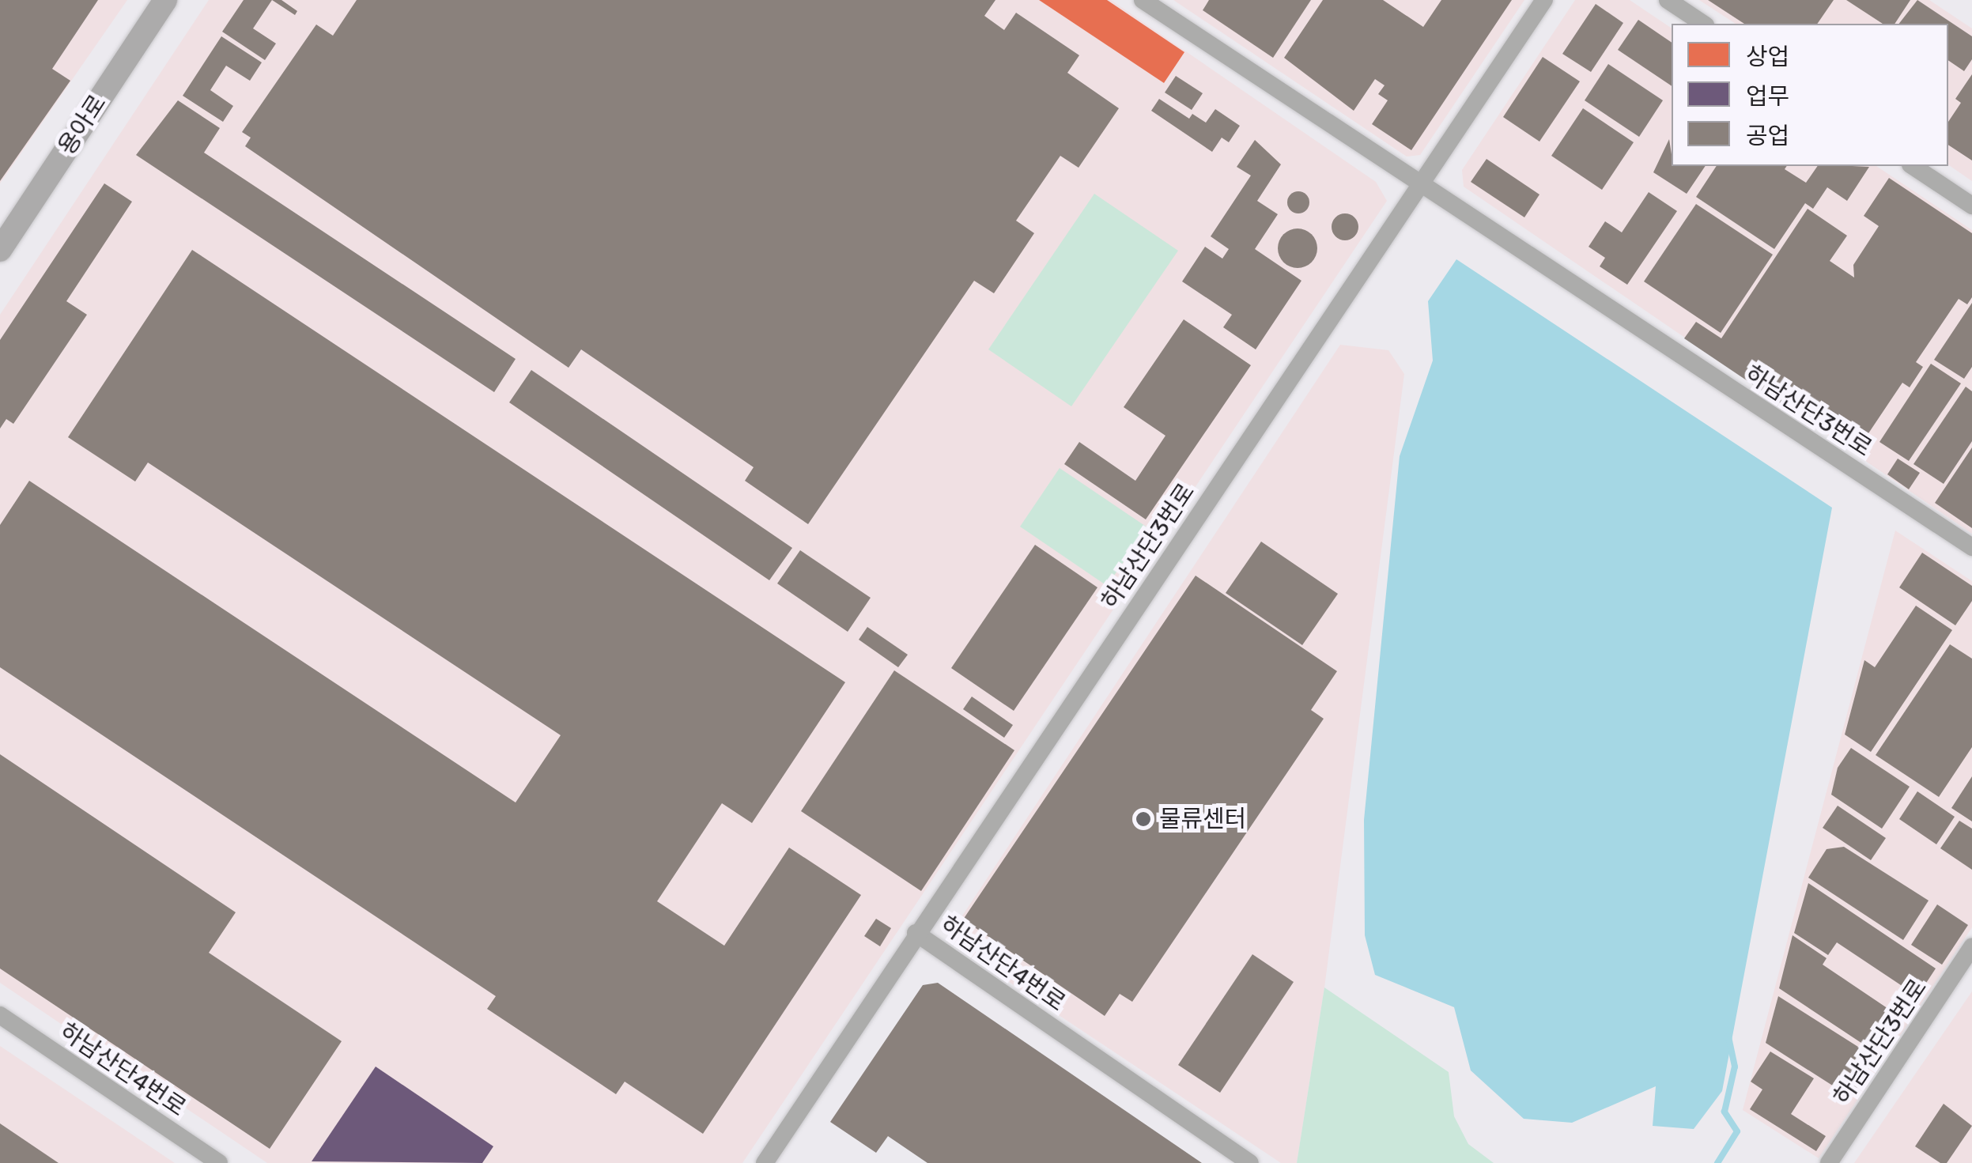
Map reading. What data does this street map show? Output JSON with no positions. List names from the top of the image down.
{
  "streets": {
    "street": ["용아로", "하남산단3번로", "하남산단4번로"]
  },
  "crossings": [
    ["하남산단3번로", "하남산단4번로"]
  ],
  "places": ["물류센터"],
  "legend": ["상업", "업무", "공업"]
}
